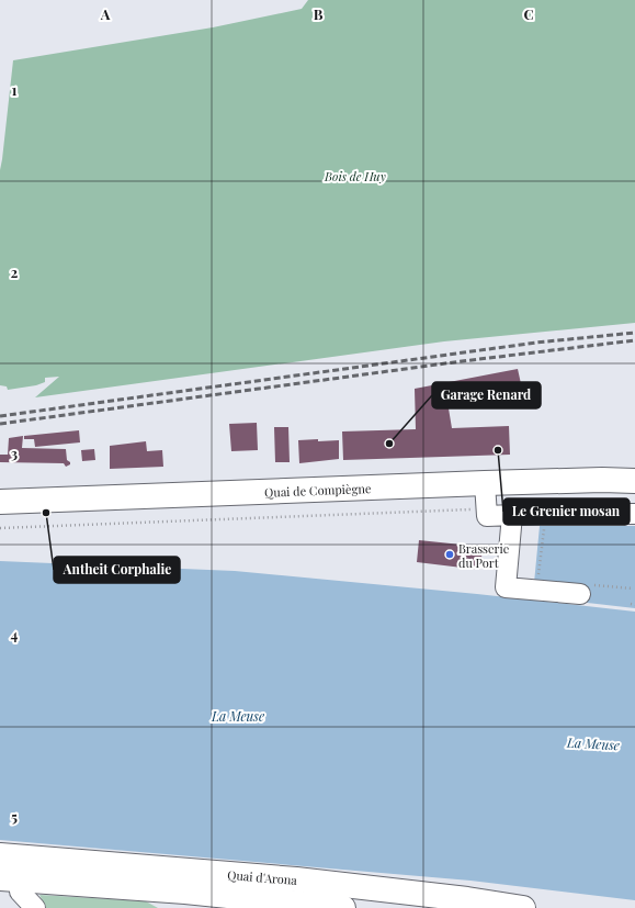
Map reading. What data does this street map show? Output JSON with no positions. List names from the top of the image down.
{
  "streets": {
    "main road": ["Quai de Compiègne", "Quai d'Arona"]
  },
  "water": ["La Meuse"],
  "parks": ["Bois de Huy"],
  "places": [
    "Garage Renard",
    "Le Grenier mosan",
    "Antheit Corphalie",
    "Brasserie du Port"
  ],
  "grid": {
    "columns": ["A", "B", "C"],
    "rows": [
      "1",
      "2",
      "3",
      "4",
      "5"
    ]
  }
}
